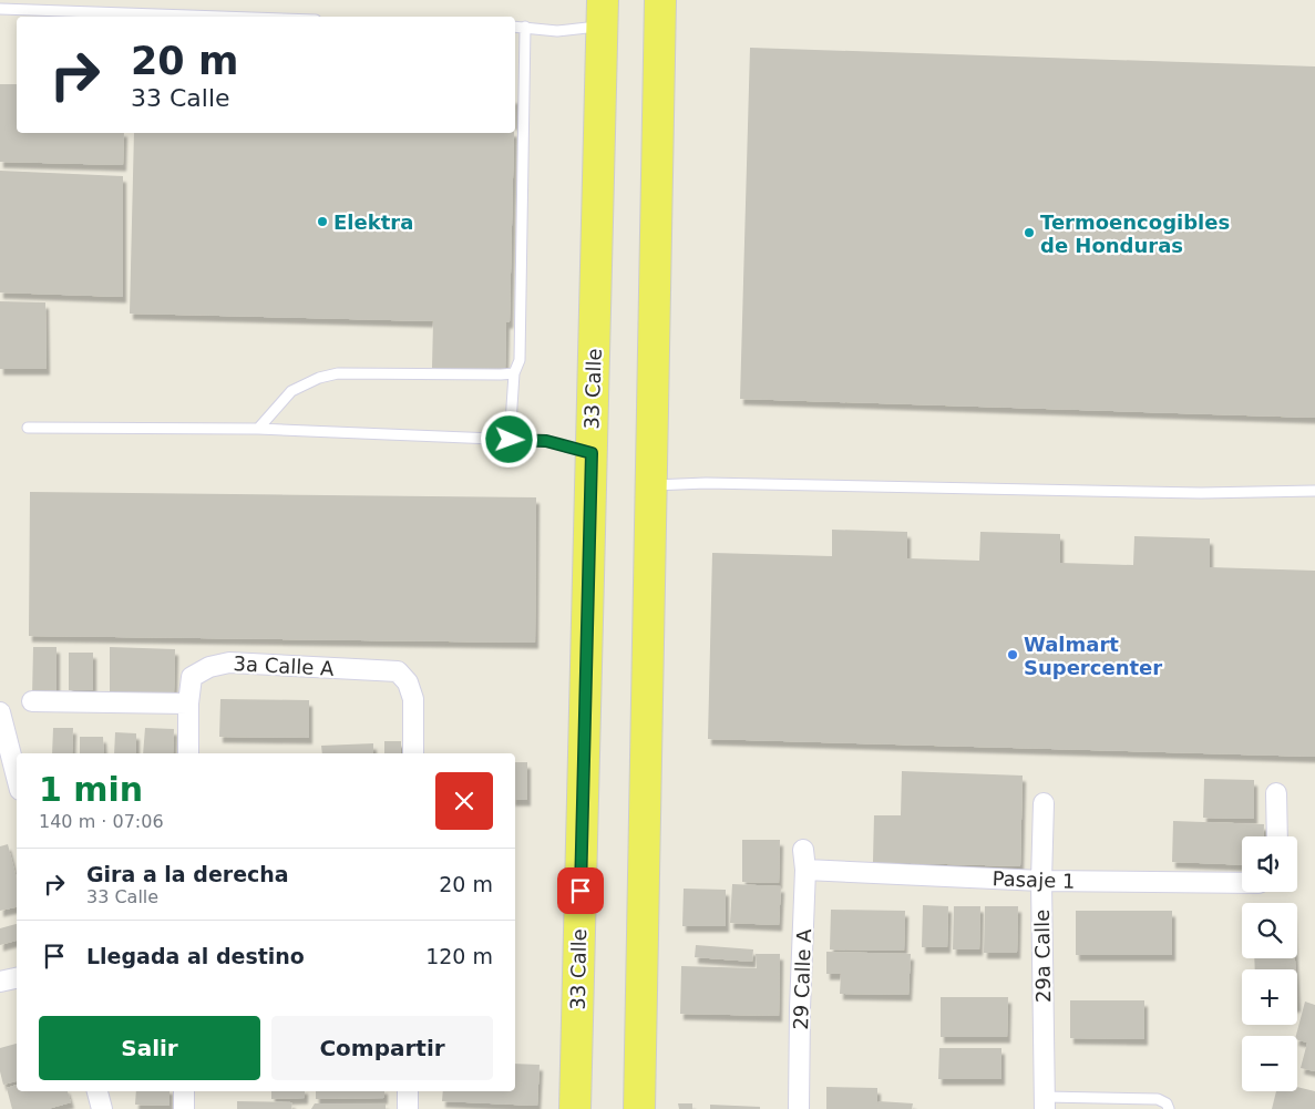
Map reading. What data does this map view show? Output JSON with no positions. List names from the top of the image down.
{
  "streets": {
    "main road": ["33 Calle"],
    "street": [
      "3a Calle A",
      "Pasaje 1",
      "29a Calle",
      "29 Calle A"
    ]
  },
  "crossings": [
    ["Pasaje 1", "29a Calle"],
    ["Pasaje 1", "29 Calle A"]
  ],
  "places": ["Elektra", "Termoencogibles de Honduras", "Walmart Supercenter"],
  "page": {
    "turn": ["20 m", "33 Calle"],
    "heading": ["1 min", "140 m · 07:06"],
    "map_buttons": ["+", "−"],
    "list": [
      {
        "name": "Gira a la derecha",
        "note": "33 Calle",
        "value": "20 m"
      },
      {
        "name": "Llegada al destino",
        "value": "120 m"
      }
    ],
    "buttons": ["Salir", "Compartir"]
  }
}
